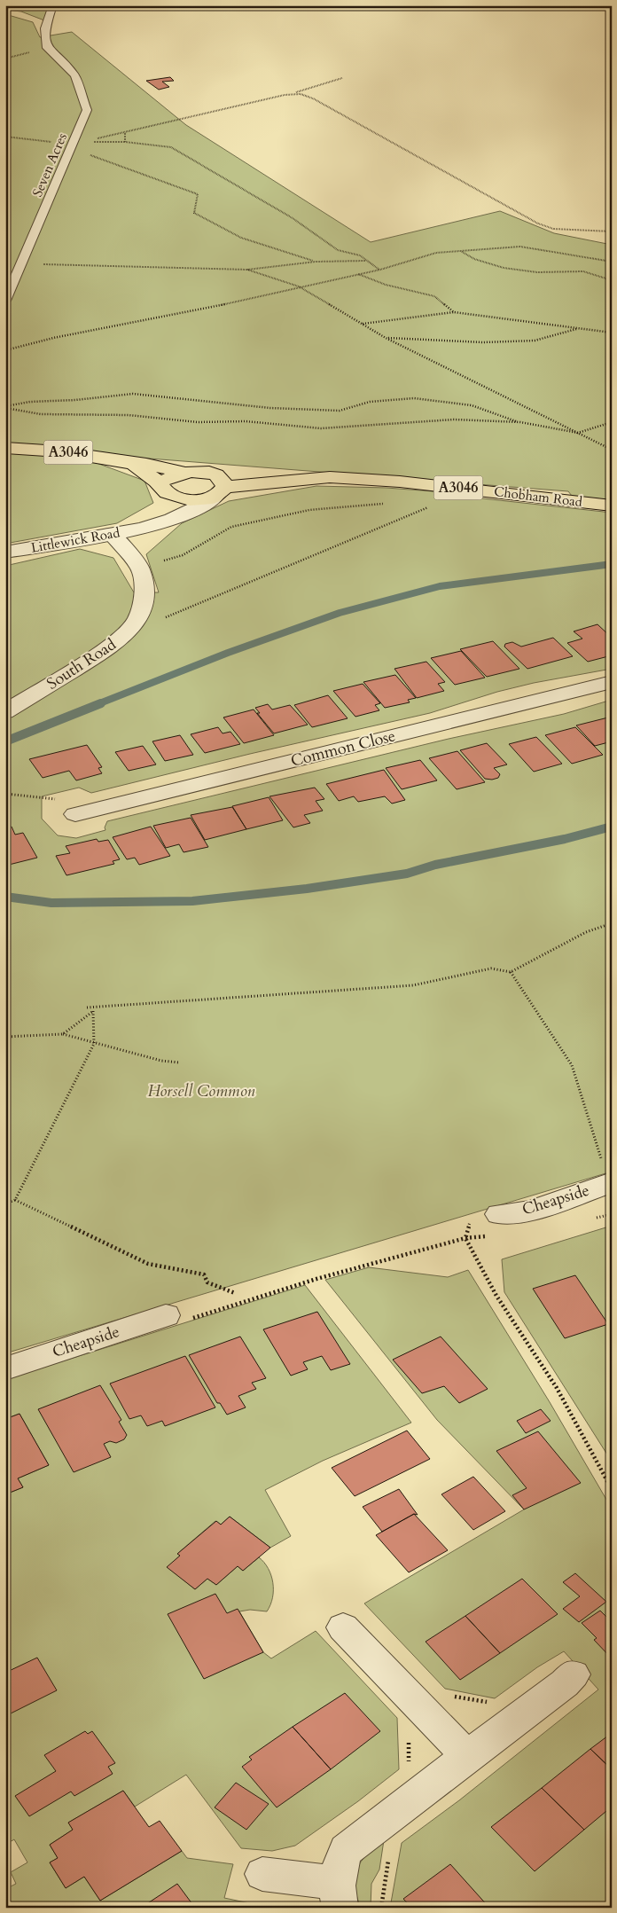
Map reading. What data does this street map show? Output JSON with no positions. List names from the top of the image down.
{
  "streets": {
    "main road": ["A3046", "Chobham Road"],
    "street": [
      "Littlewick Road",
      "South Road",
      "Common Close",
      "Cheapside"
    ],
    "lane": ["Seven Acres"]
  },
  "crossings": [
    ["A3046", "Chobham Road"],
    ["Chobham Road", "Littlewick Road"]
  ],
  "parks": ["Horsell Common"]
}
